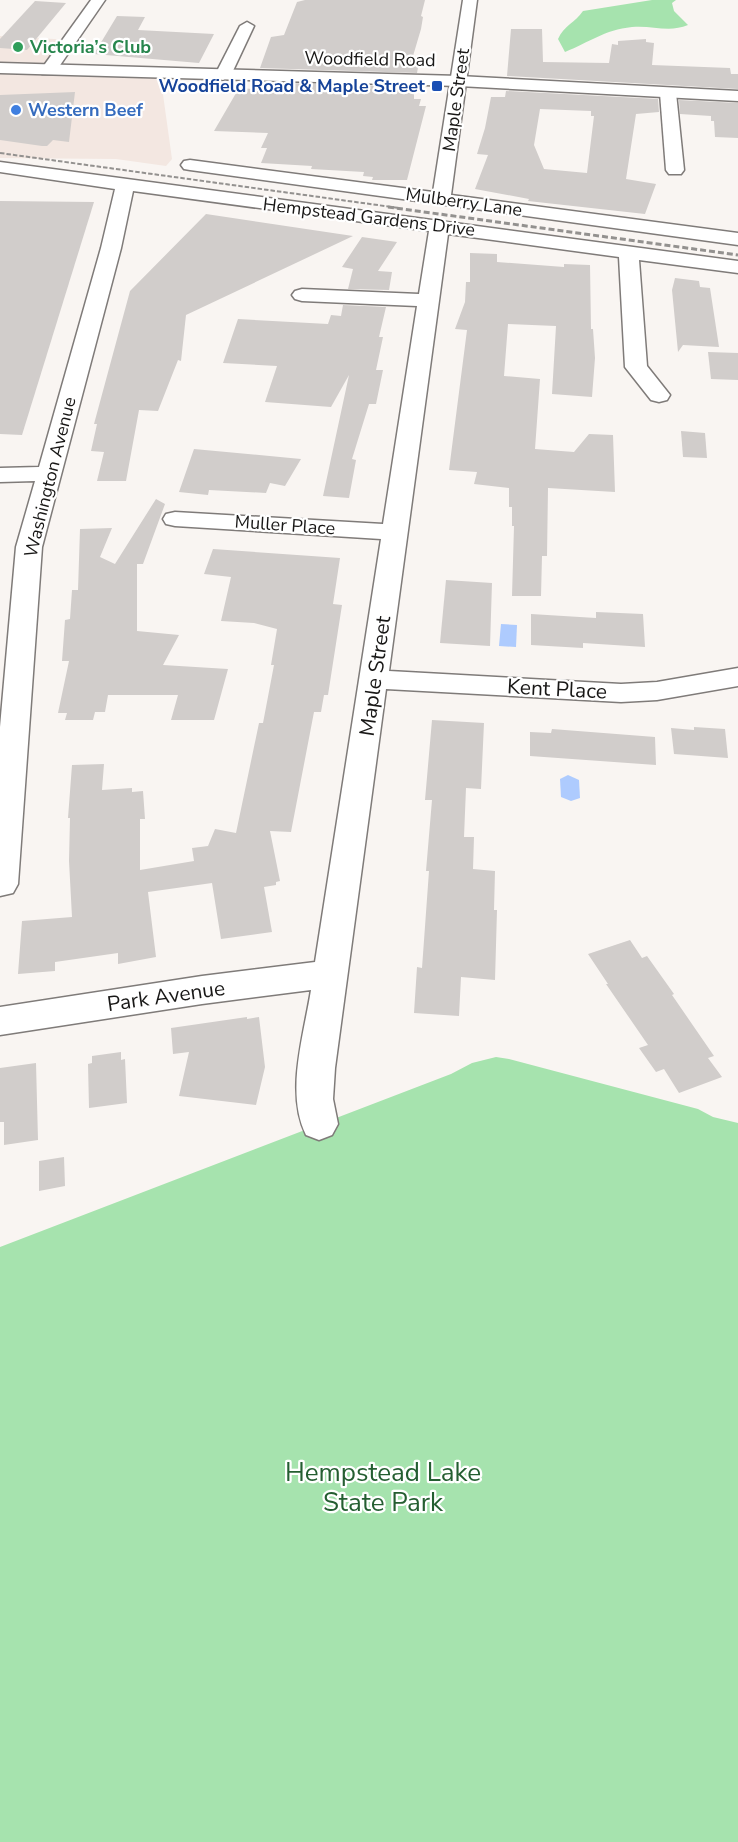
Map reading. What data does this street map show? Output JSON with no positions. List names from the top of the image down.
{
  "streets": {
    "street": [
      "Woodfield Road",
      "Maple Street",
      "Mulberry Lane",
      "Hempstead Gardens Drive",
      "Washington Avenue",
      "Muller Place",
      "Kent Place",
      "Park Avenue"
    ]
  },
  "crossings": [
    ["Woodfield Road", "Maple Street"],
    ["Maple Street", "Mulberry Lane"],
    ["Maple Street", "Hempstead Gardens Drive"],
    ["Maple Street", "Muller Place"],
    ["Maple Street", "Kent Place"],
    ["Maple Street", "Park Avenue"],
    ["Hempstead Gardens Drive", "Washington Avenue"]
  ],
  "parks": ["Hempstead Lake State Park"],
  "places": {
    "other": ["Victoria’s Club", "Western Beef"],
    "transit": ["Woodfield Road & Maple Street"]
  }
}
